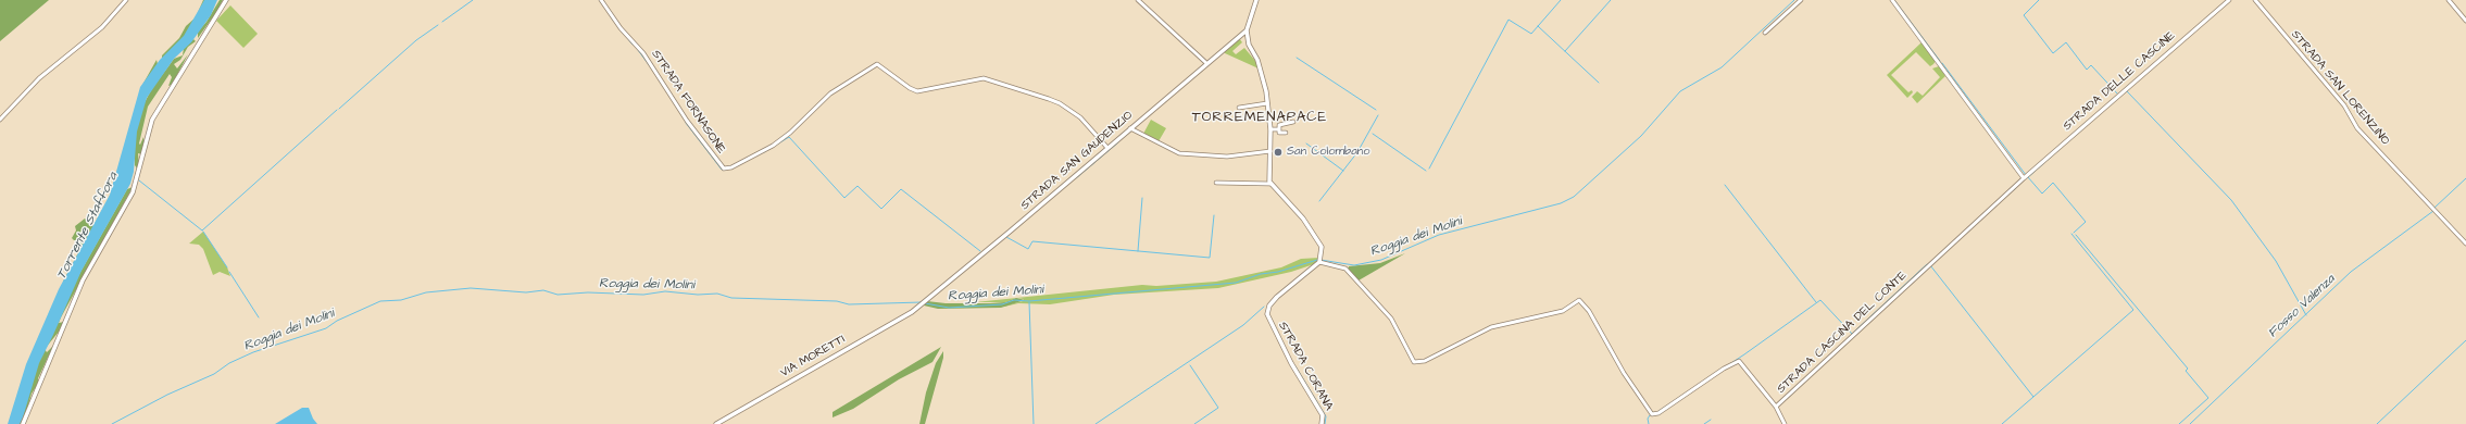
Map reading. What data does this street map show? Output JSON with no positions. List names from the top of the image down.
{
  "streets": {
    "street": [
      "STRADA DELLE CASCINE",
      "STRADA SAN LORENZINO",
      "STRADA FORNASONE",
      "STRADA SAN GAUDENZIO",
      "STRADA CASCINA DEL CONTE",
      "VIA MORETTI",
      "STRADA CORANA"
    ]
  },
  "crossings": [
    ["STRADA DELLE CASCINE", "STRADA CASCINA DEL CONTE"],
    ["STRADA FORNASONE", "STRADA SAN GAUDENZIO"],
    ["STRADA SAN GAUDENZIO", "VIA MORETTI"],
    ["STRADA CASCINA DEL CONTE", "STRADA CORANA"]
  ],
  "districts": ["TORREMENAPACE"],
  "water": ["Torrente Staffora", "Roggia dei Molini", "Fosso Valenza"],
  "places": ["San Colombano"]
}
